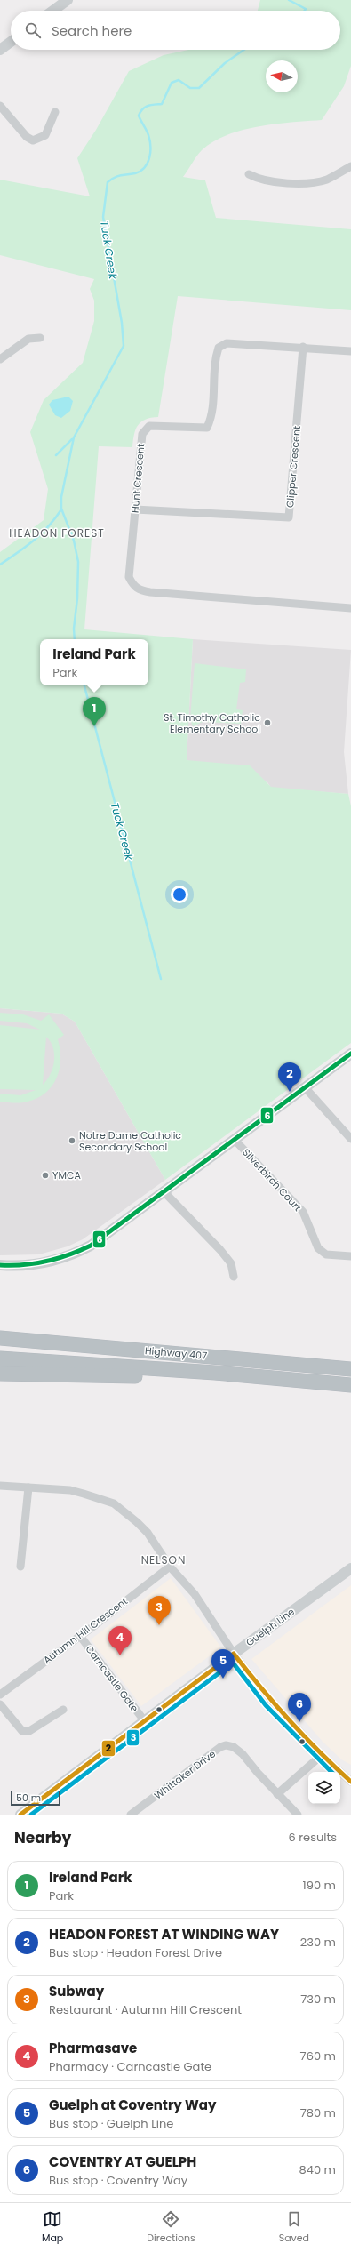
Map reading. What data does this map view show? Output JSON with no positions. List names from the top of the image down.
{
  "streets": {
    "highway": ["Highway 407"],
    "street": [
      "Clipper Crescent",
      "Hunt Crescent",
      "Silverbirch Court",
      "Guelph Line",
      "Autumn Hill Crescent",
      "Carncastle Gate",
      "Whittaker Drive"
    ]
  },
  "crossings": [
    ["Clipper Crescent", "Hunt Crescent"],
    ["Guelph Line", "Carncastle Gate"],
    ["Autumn Hill Crescent", "Carncastle Gate"]
  ],
  "districts": ["HEADON FOREST", "NELSON"],
  "water": ["Tuck Creek"],
  "places": ["St. Timothy Catholic Elementary School", "Notre Dame Catholic Secondary School", "YMCA"],
  "lines": ["transit line 6", "transit line 2", "transit line 3"],
  "scale_bar": "50 m",
  "north": "left",
  "page": {
    "search": "Search here",
    "popup": ["Ireland Park", "Park"],
    "pins": [
      "1",
      "2",
      "3",
      "4",
      "5",
      "6"
    ],
    "scale": "50 m",
    "heading": ["Nearby", "6 results"],
    "list": [
      {
        "mark": "1",
        "name": "Ireland Park",
        "note": "Park",
        "value": "190 m"
      },
      {
        "mark": "2",
        "name": "HEADON FOREST AT WINDING WAY",
        "note": "Bus stop · Headon Forest Drive",
        "value": "230 m"
      },
      {
        "mark": "3",
        "name": "Subway",
        "note": "Restaurant · Autumn Hill Crescent",
        "value": "730 m"
      },
      {
        "mark": "4",
        "name": "Pharmasave",
        "note": "Pharmacy · Carncastle Gate",
        "value": "760 m"
      },
      {
        "mark": "5",
        "name": "Guelph at Coventry Way",
        "note": "Bus stop · Guelph Line",
        "value": "780 m"
      },
      {
        "mark": "6",
        "name": "COVENTRY AT GUELPH",
        "note": "Bus stop · Coventry Way",
        "value": "840 m"
      }
    ],
    "nav": ["Map", "Directions", "Saved"]
  }
}
